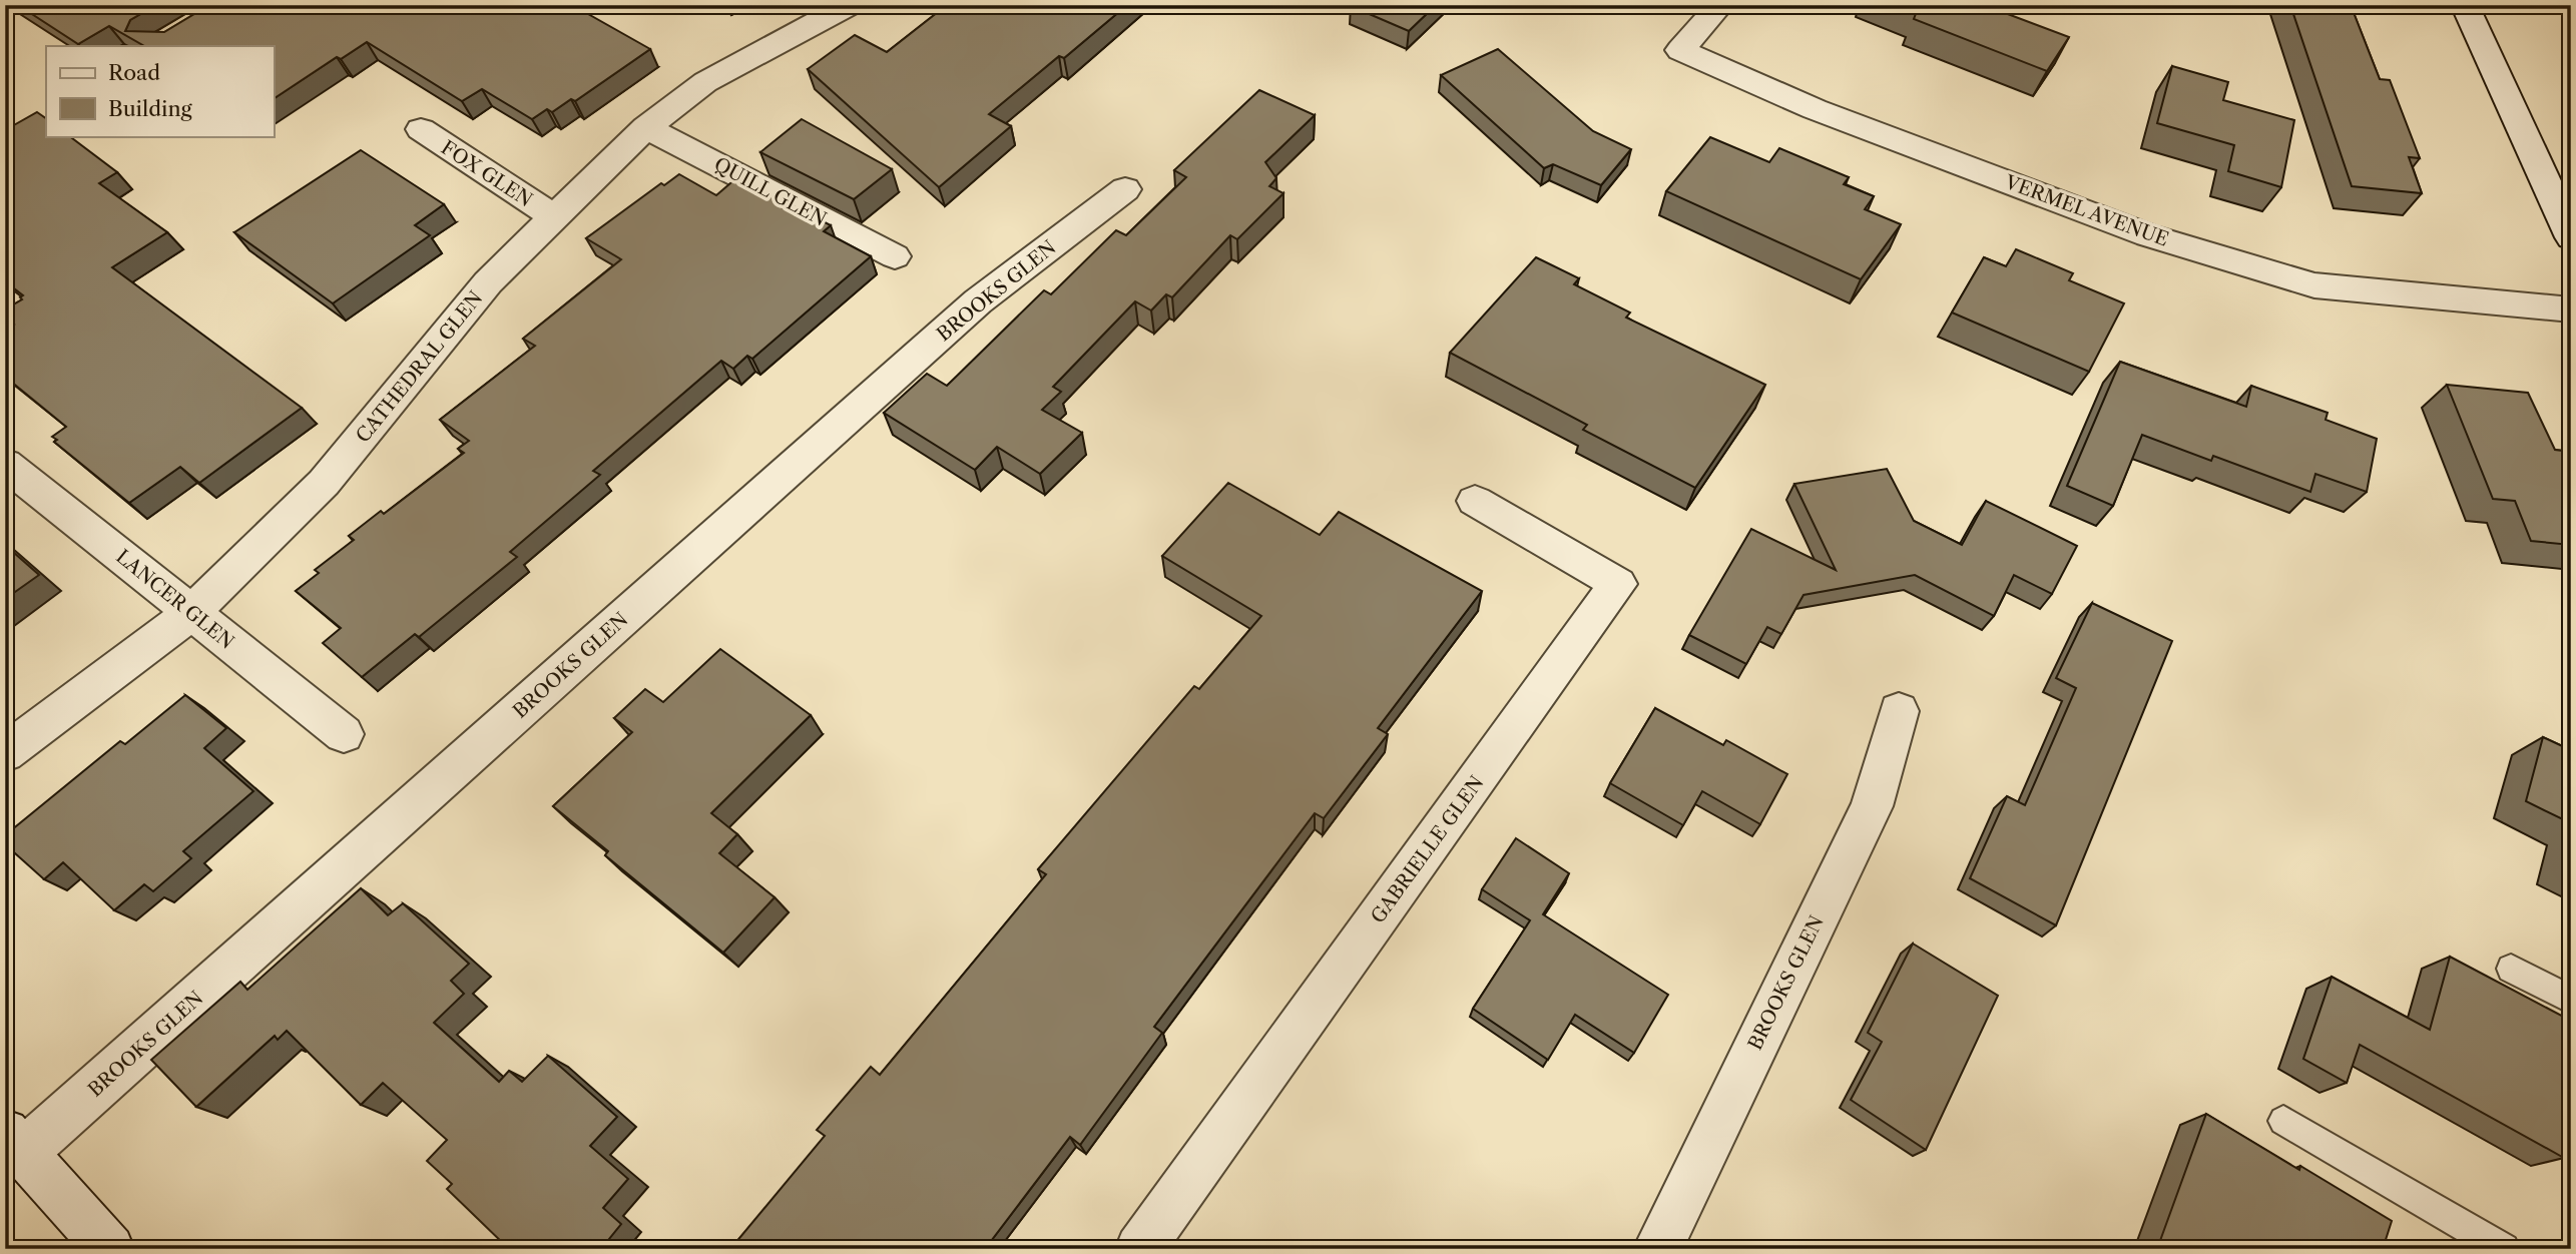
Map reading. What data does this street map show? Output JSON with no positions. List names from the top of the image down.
{
  "streets": {
    "street": [
      "FOX GLEN",
      "QUILL GLEN",
      "VERMEL AVENUE",
      "BROOKS GLEN",
      "CATHEDRAL GLEN",
      "LANCER GLEN",
      "GABRIELLE GLEN"
    ]
  },
  "crossings": [
    ["FOX GLEN", "CATHEDRAL GLEN"],
    ["QUILL GLEN", "CATHEDRAL GLEN"],
    ["CATHEDRAL GLEN", "LANCER GLEN"]
  ],
  "legend": ["Road", "Building"]
}
